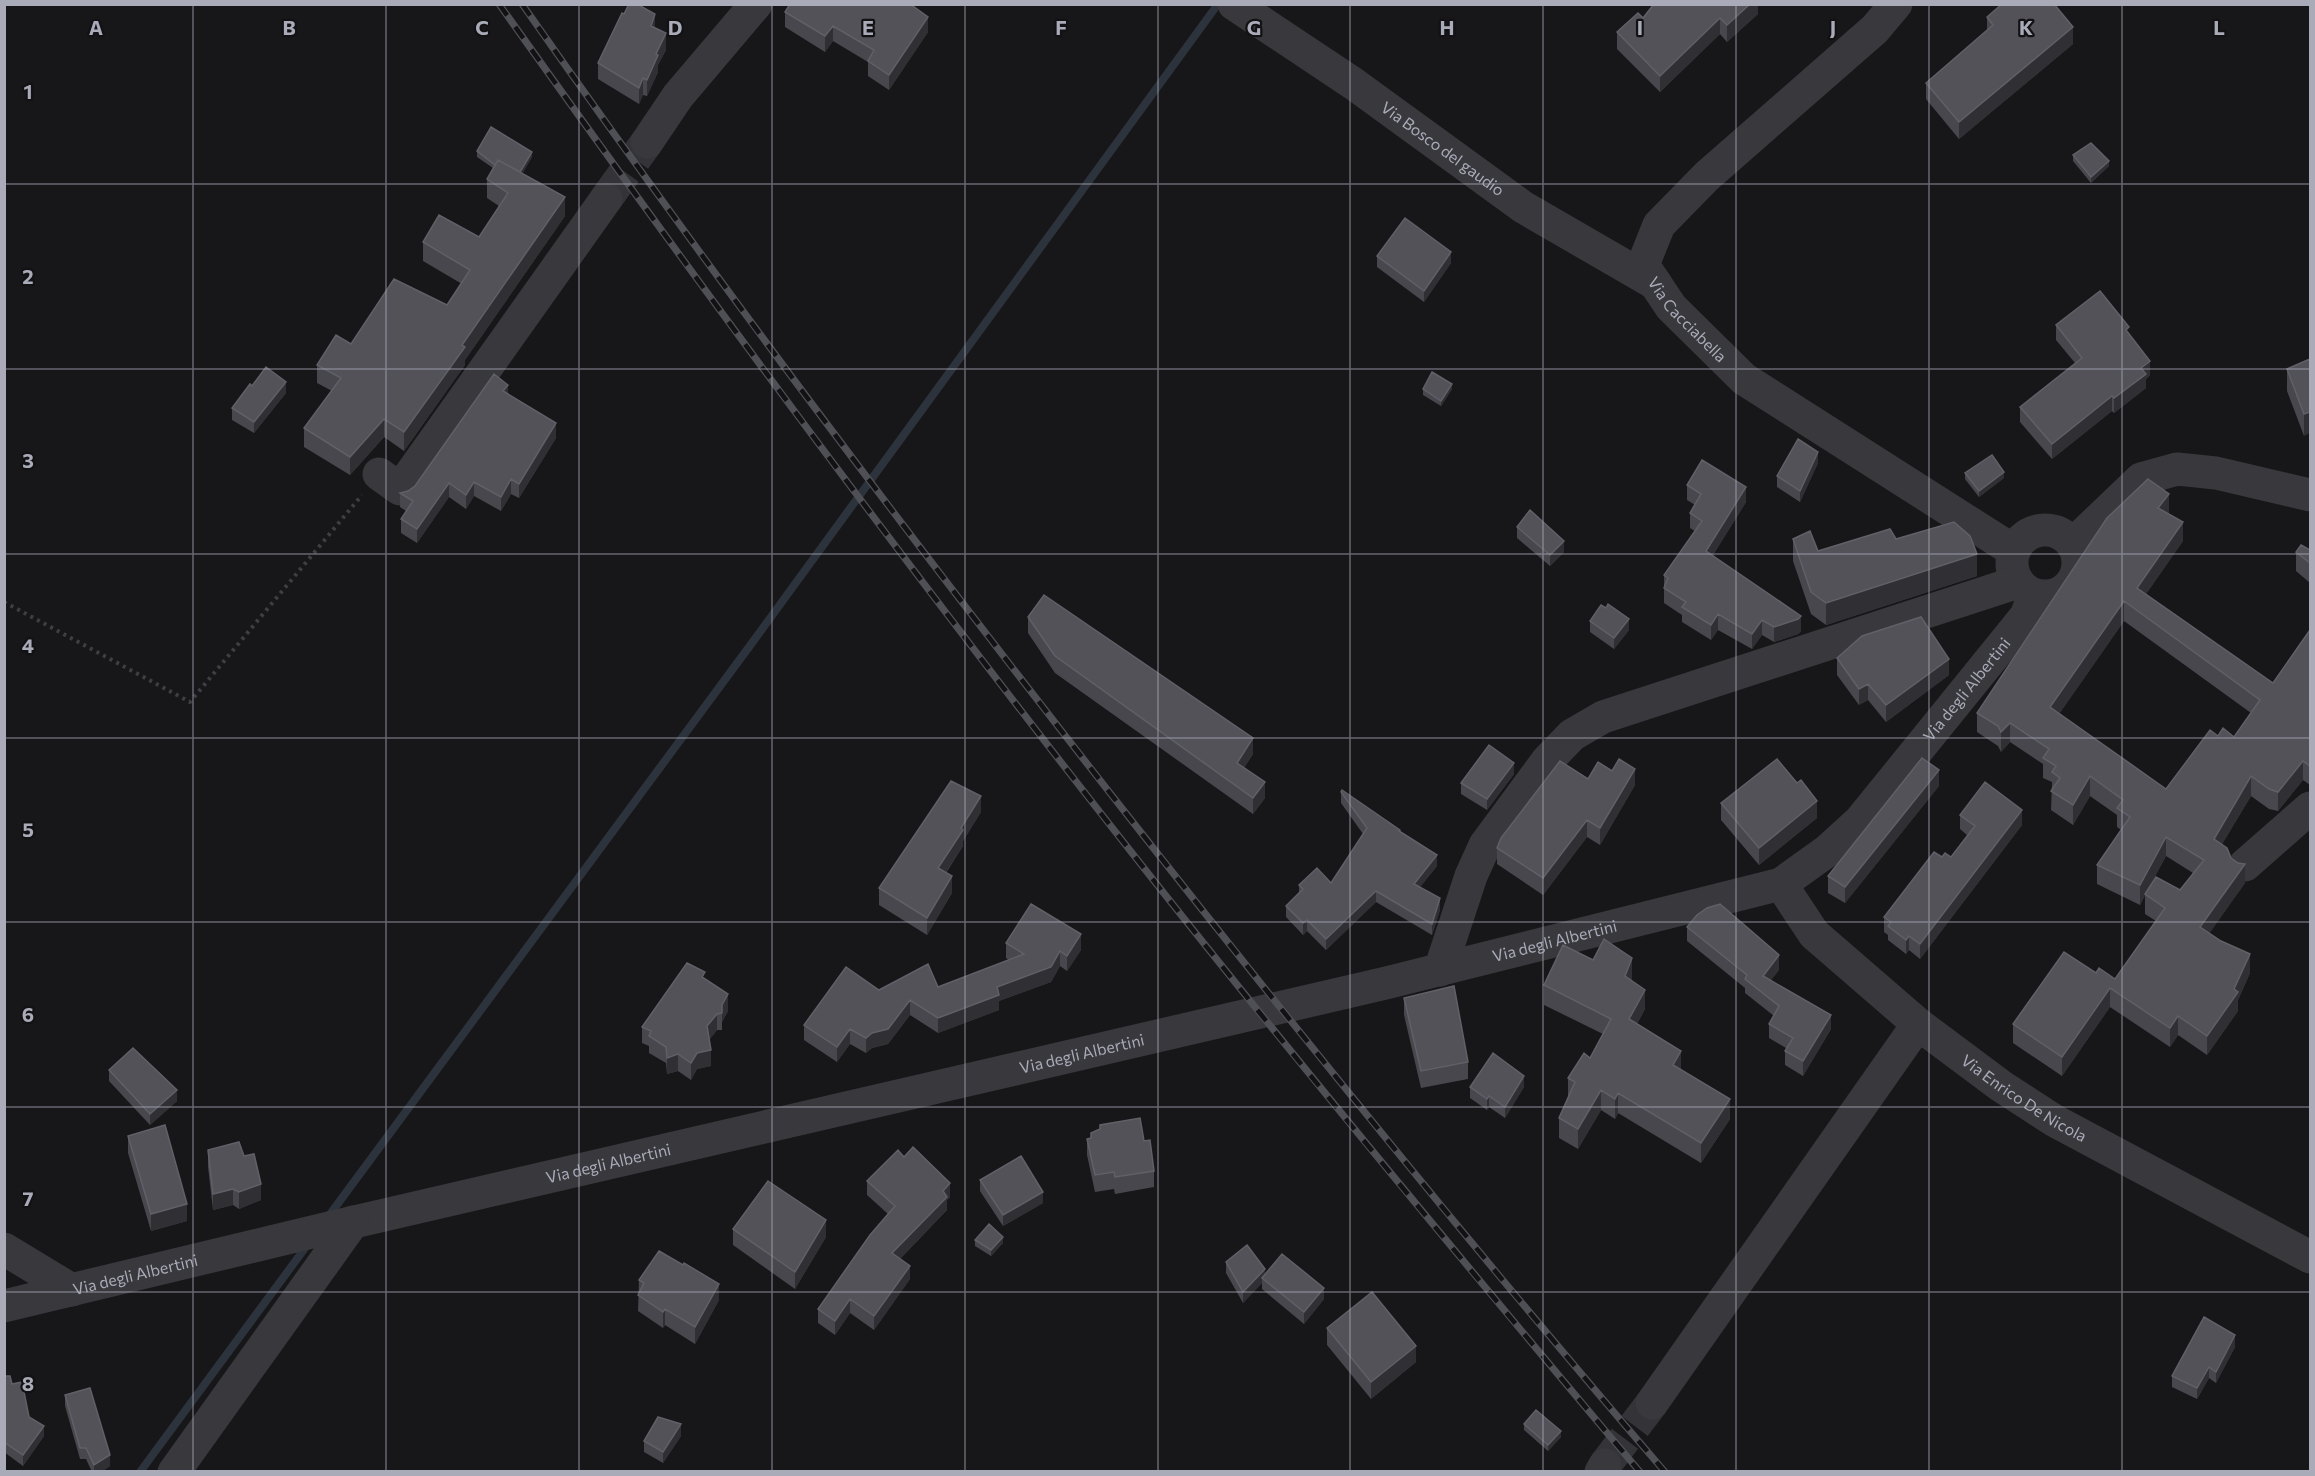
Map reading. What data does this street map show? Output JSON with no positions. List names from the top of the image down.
{
  "streets": {
    "street": [
      "Via Bosco del gaudio",
      "Via Cacciabella",
      "Via degli Albertini",
      "Via Enrico De Nicola"
    ]
  },
  "crossings": [
    ["Via Bosco del gaudio", "Via Cacciabella"],
    ["Via Cacciabella", "Via degli Albertini"],
    ["Via degli Albertini", "Via Enrico De Nicola"]
  ],
  "grid": {
    "columns": [
      "A",
      "B",
      "C",
      "D",
      "E",
      "F",
      "G",
      "H",
      "I",
      "J",
      "K",
      "L"
    ],
    "rows": [
      "1",
      "2",
      "3",
      "4",
      "5",
      "6",
      "7",
      "8"
    ]
  }
}
